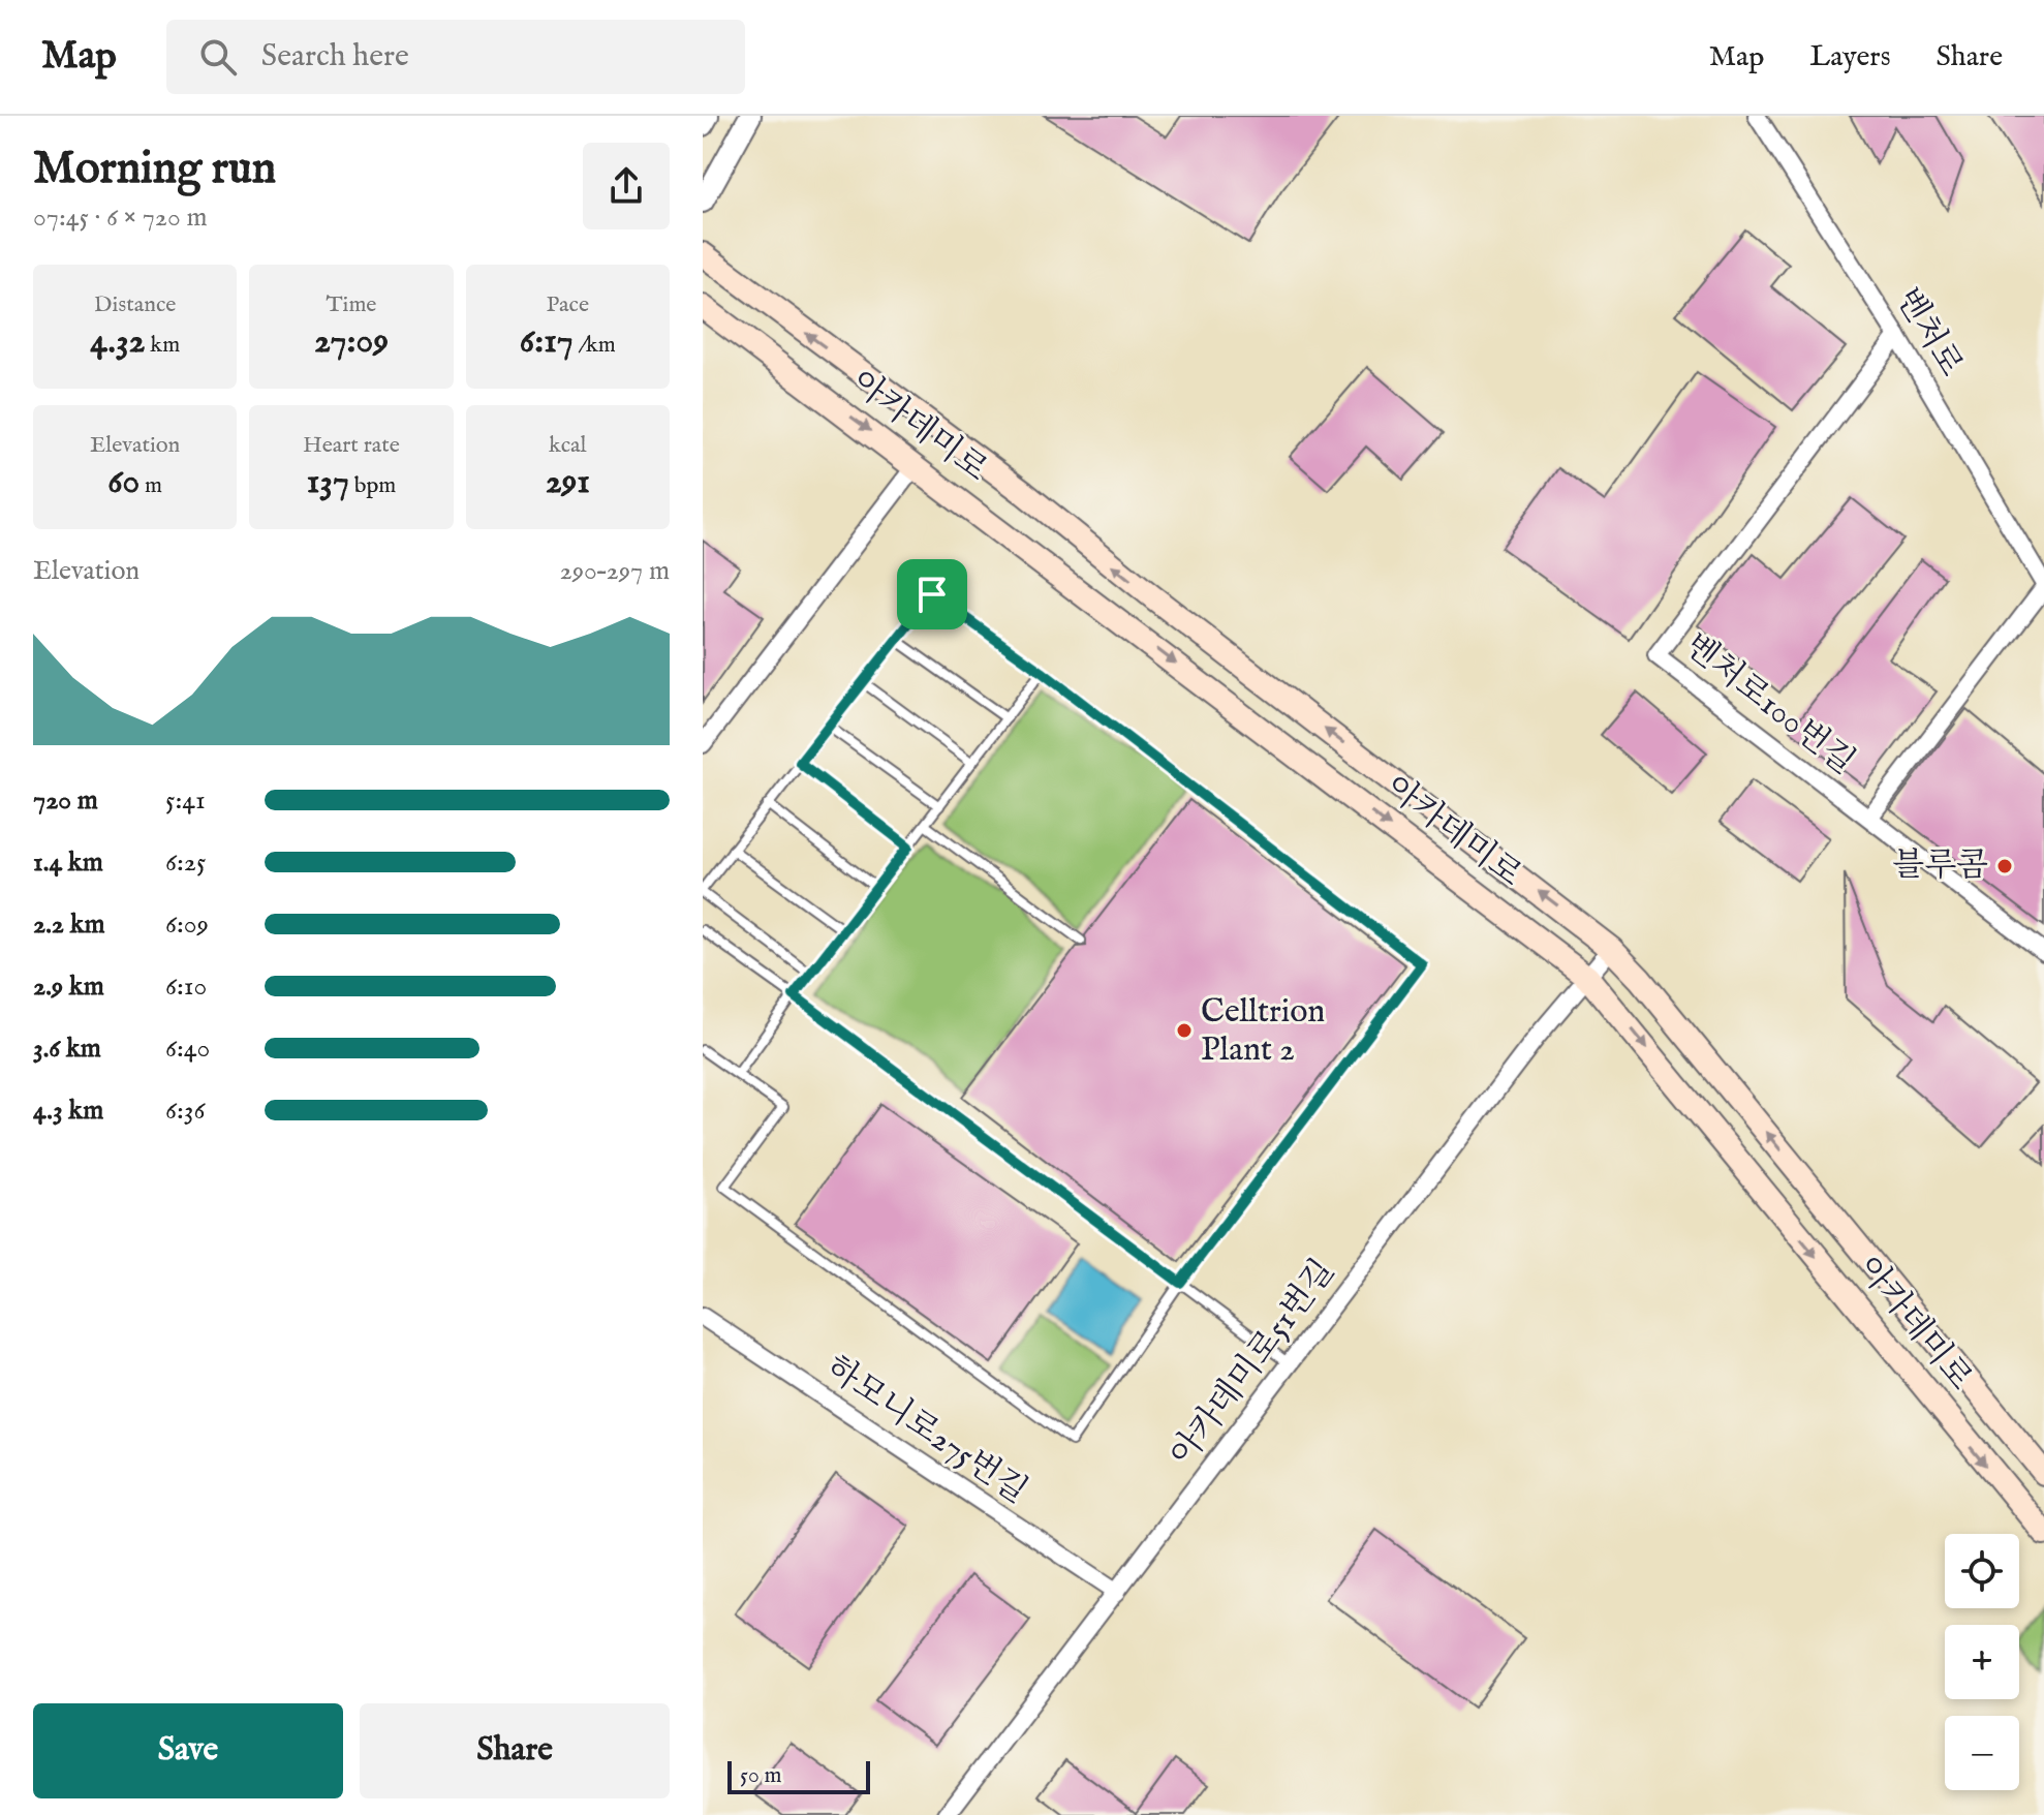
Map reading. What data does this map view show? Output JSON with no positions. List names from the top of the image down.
{
  "streets": {
    "main road": ["아카데미로"],
    "street": [
      "벤처로",
      "벤처로100번길",
      "아카데미로51번길",
      "하모니로275번길"
    ]
  },
  "crossings": [
    ["벤처로", "벤처로100번길"],
    ["아카데미로", "아카데미로51번길"],
    ["아카데미로51번길", "하모니로275번길"]
  ],
  "places": ["블루콤", "Celltrion Plant 2"],
  "scale_bar": "50 m",
  "page": {
    "header": "Map",
    "search": "Search here",
    "nav": ["Map", "Layers", "Share"],
    "heading": ["Morning run", "07:45 · 6 × 720 m"],
    "stats": [
      ["Distance", "4.32 km"],
      ["Time", "27:09"],
      ["Pace", "6:17 /km"],
      ["Elevation", "60 m"],
      ["Heart rate", "137 bpm"],
      ["kcal", "291"]
    ],
    "chart": ["Elevation", "290–297 m"],
    "list": [
      {
        "name": "720 m",
        "note": "5:41"
      },
      {
        "name": "1.4 km",
        "note": "6:25"
      },
      {
        "name": "2.2 km",
        "note": "6:09"
      },
      {
        "name": "2.9 km",
        "note": "6:10"
      },
      {
        "name": "3.6 km",
        "note": "6:40"
      },
      {
        "name": "4.3 km",
        "note": "6:36"
      }
    ],
    "map_buttons": ["+", "−"],
    "buttons": ["Save", "Share"],
    "scale": "50 m"
  }
}
